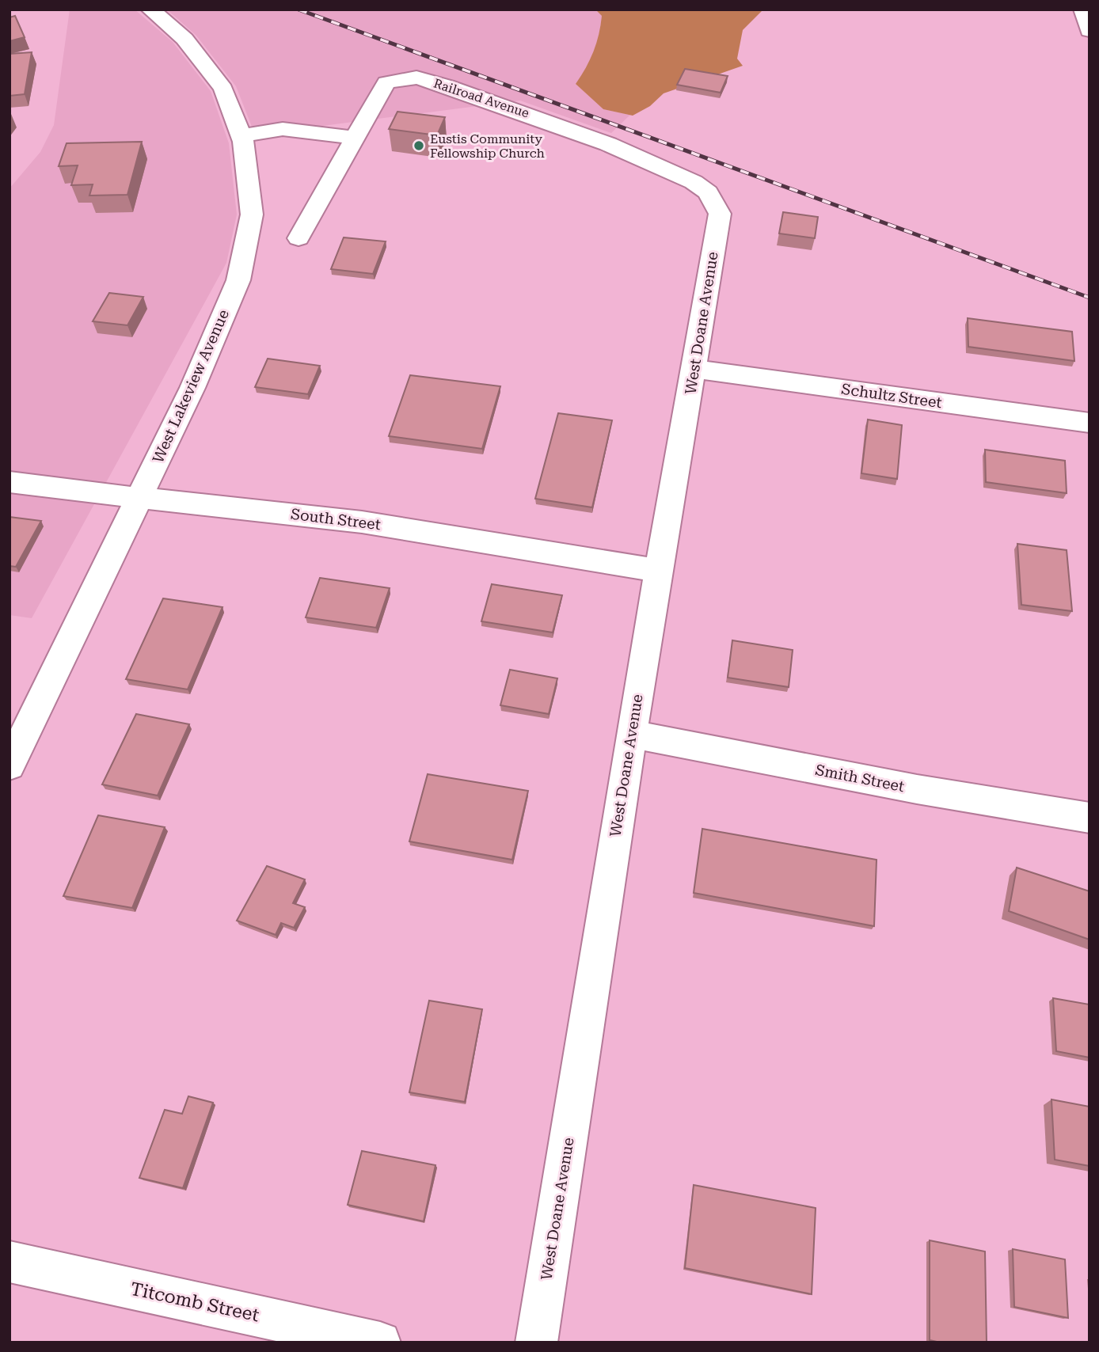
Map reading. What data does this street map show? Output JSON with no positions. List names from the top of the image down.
{
  "streets": {
    "street": [
      "Railroad Avenue",
      "West Doane Avenue",
      "West Lakeview Avenue",
      "Schultz Street",
      "South Street",
      "Smith Street",
      "Titcomb Street"
    ]
  },
  "crossings": [
    ["Railroad Avenue", "West Doane Avenue"],
    ["West Doane Avenue", "Schultz Street"],
    ["West Doane Avenue", "South Street"],
    ["West Doane Avenue", "Smith Street"],
    ["West Lakeview Avenue", "South Street"]
  ],
  "places": ["Eustis Community Fellowship Church"]
}
